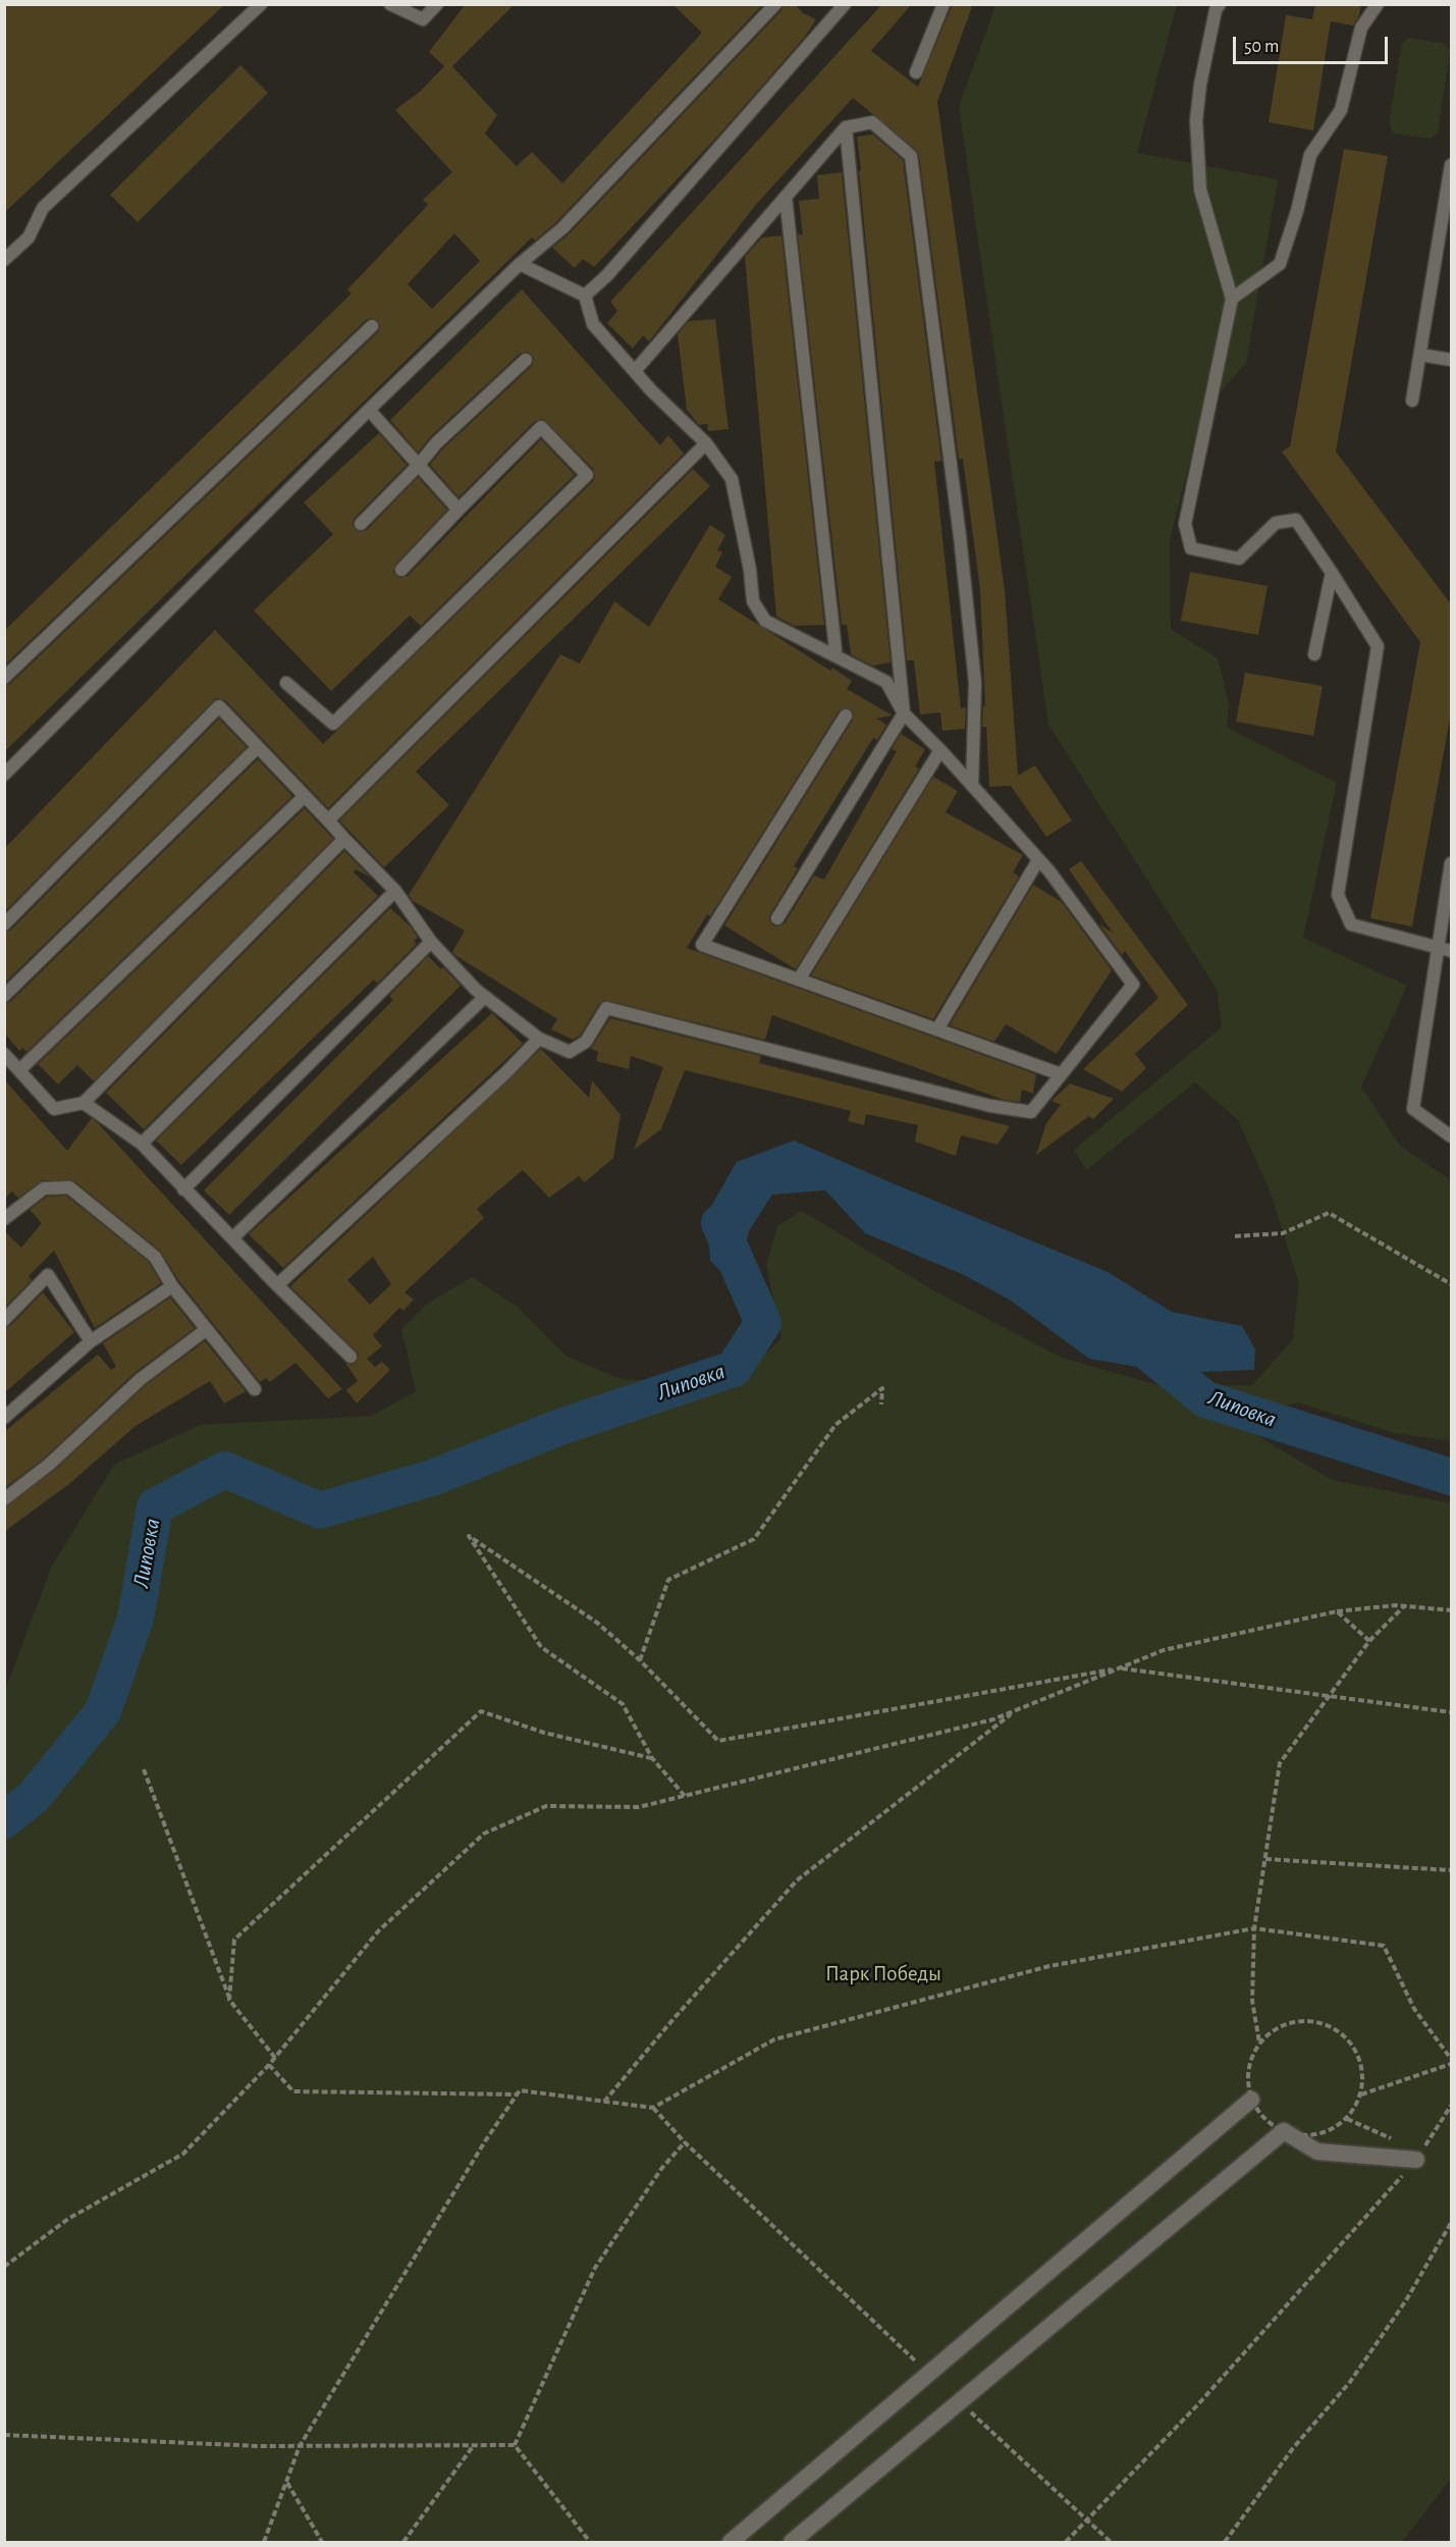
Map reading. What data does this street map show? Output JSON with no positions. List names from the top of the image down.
{
  "water": ["Липовка"],
  "parks": ["Парк Победы"],
  "scale_bar": "50 m"
}
